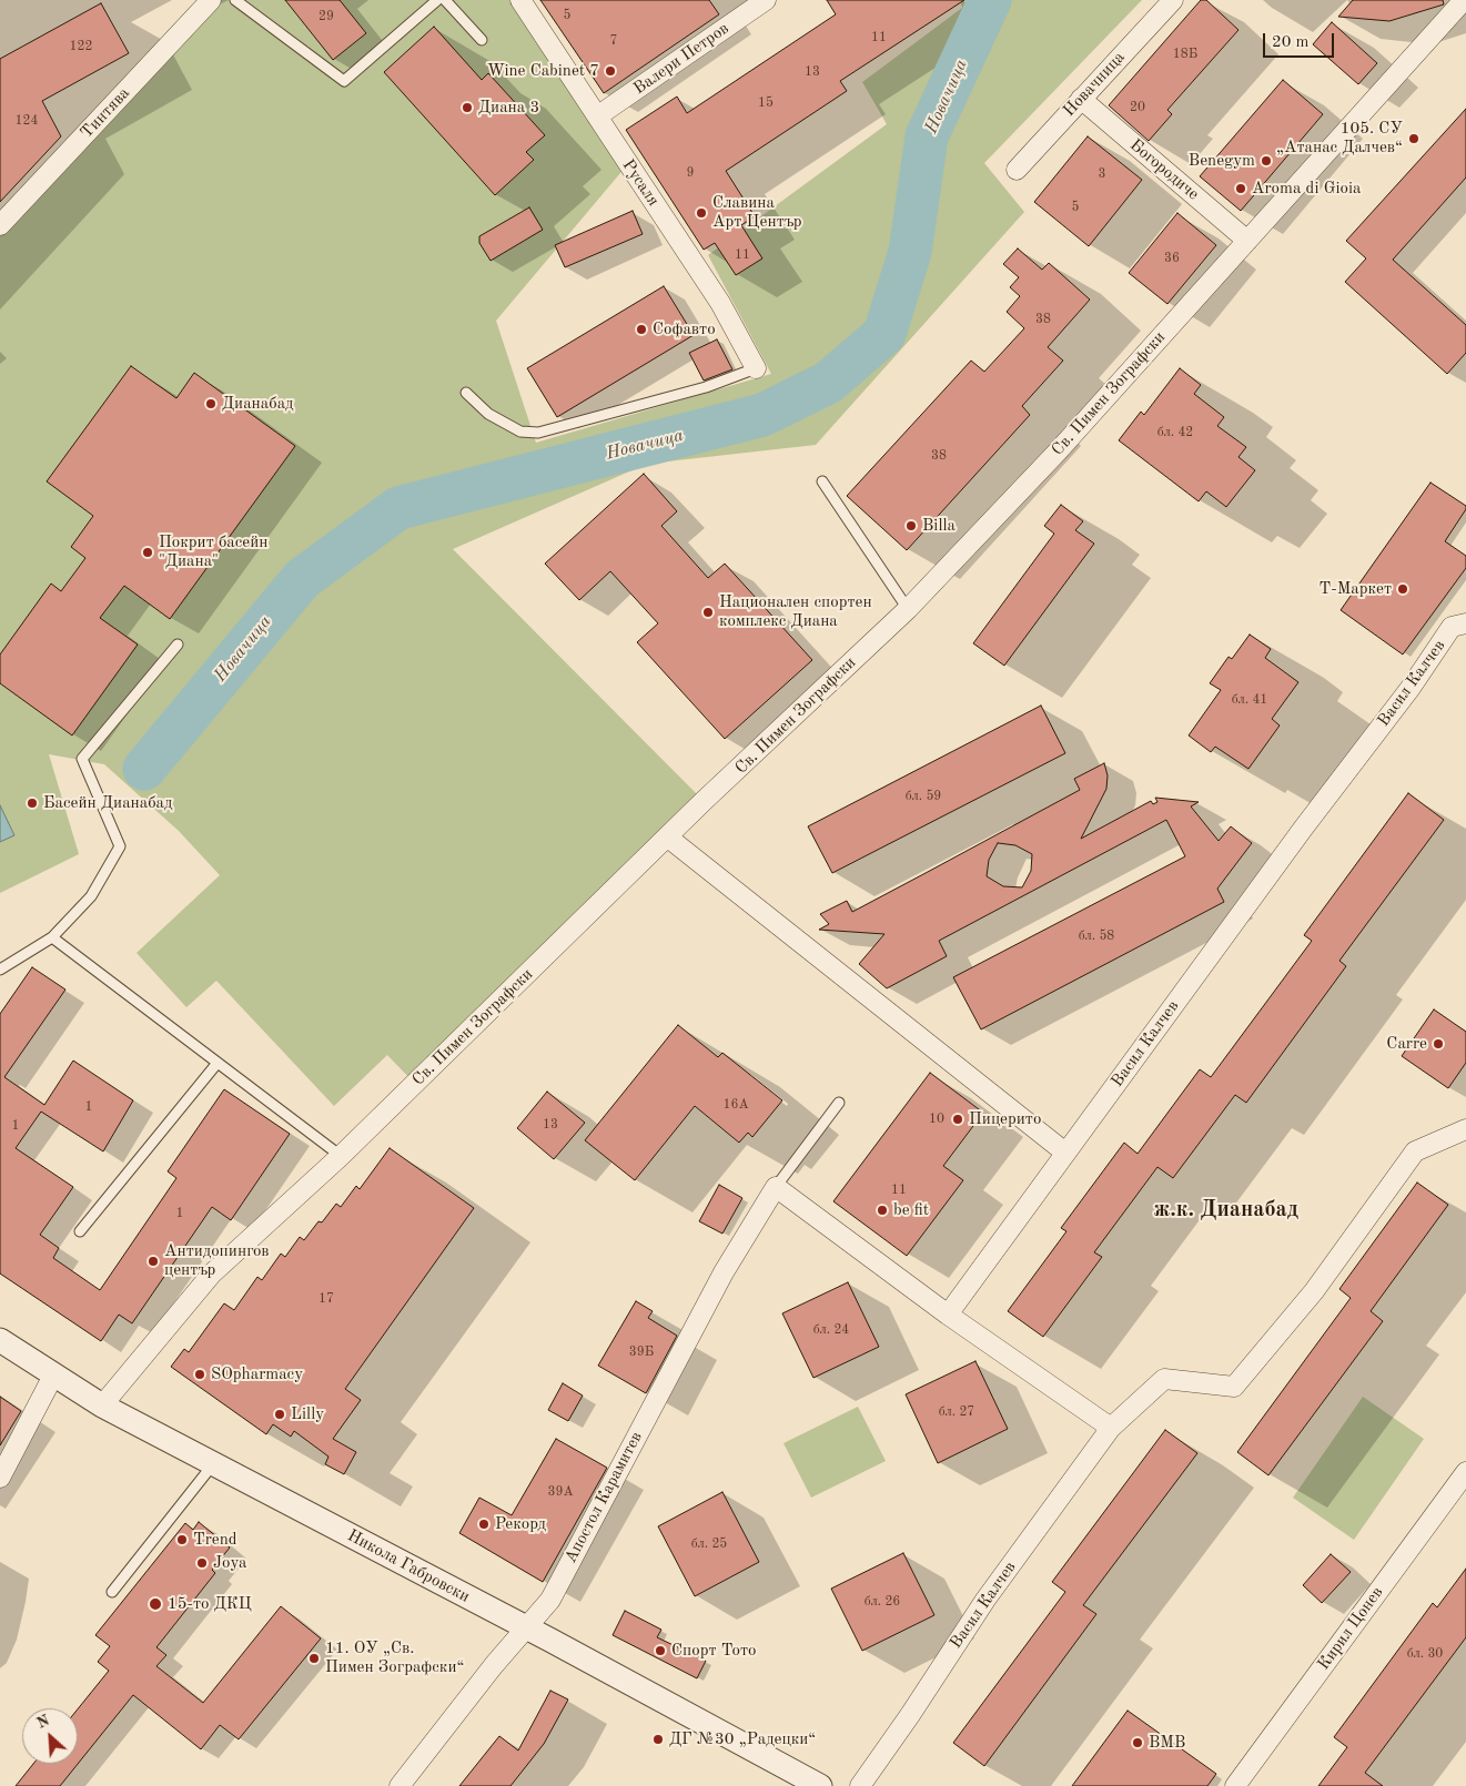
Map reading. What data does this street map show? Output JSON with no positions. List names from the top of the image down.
{
  "streets": {
    "street": [
      "Валери Петров",
      "Новачница",
      "Тинтява",
      "Богородиче",
      "Русаля",
      "Св. Пимен Зографски",
      "Васил Калчев",
      "Апостол Карамитев",
      "Никола Габровски",
      "Кирил Цонев"
    ]
  },
  "crossings": [
    ["Валери Петров", "Русаля"],
    ["Новачница", "Богородиче"],
    ["Богородиче", "Св. Пимен Зографски"],
    ["Св. Пимен Зографски", "Никола Габровски"],
    ["Апостол Карамитев", "Никола Габровски"]
  ],
  "districts": ["ж.к. Дианабад"],
  "water": ["Новачица"],
  "places": [
    "Wine Cabinet 7",
    "Диана 3",
    "105. СУ „Атанас Далчев“",
    "Benegym",
    "Aroma di Gioia",
    "Славина Арт Център",
    "Софавто",
    "Дианабад",
    "Billa",
    "Покрит басейн \"Диана\"",
    "Т-Маркет",
    "Национален спортен комплекс Диана",
    "Басейн Дианабад",
    "Carre",
    "Пицерито",
    "be fit",
    "Антидопингов център",
    "SOpharmacy",
    "Lilly",
    "Рекорд",
    "Trend",
    "Joya",
    "15-то ДКЦ",
    "Спорт Тото",
    "11. ОУ „Св. Пимен Зографски“",
    "ДГ №30 „Радецки“",
    "BMB"
  ],
  "house_numbers": [
    "5",
    "29",
    "11",
    "7",
    "122",
    "18Б",
    "13",
    "15",
    "20",
    "124",
    "9",
    "3",
    "5",
    "11",
    "36",
    "38",
    "бл. 42",
    "38",
    "бл. 41",
    "бл. 59",
    "бл. 58",
    "16А",
    "1",
    "10",
    "13",
    "1",
    "11",
    "1",
    "17",
    "бл. 24",
    "39Б",
    "бл. 27",
    "39А",
    "бл. 25",
    "бл. 26",
    "бл. 30"
  ],
  "scale_bar": "20 m",
  "north": "top left"
}
